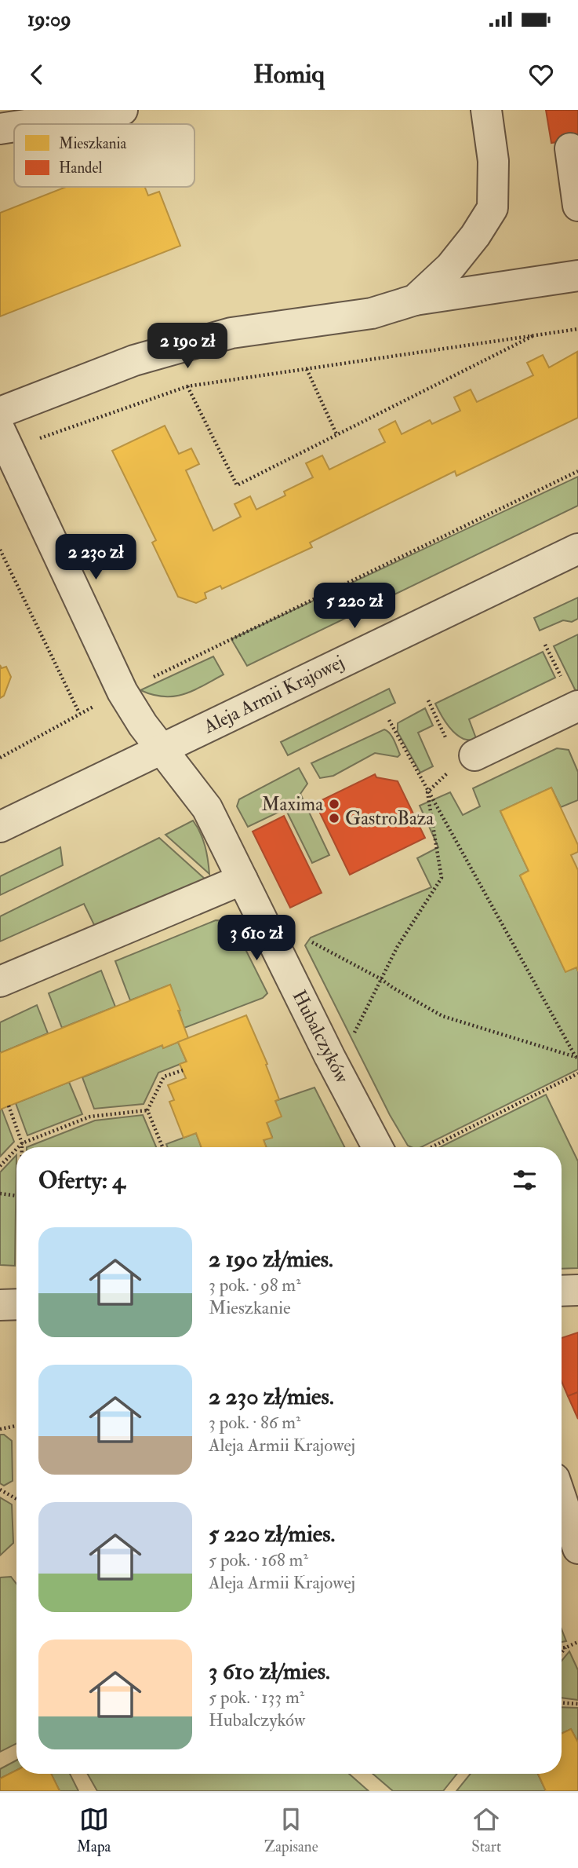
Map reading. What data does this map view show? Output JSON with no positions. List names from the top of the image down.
{
  "streets": {
    "street": ["Aleja Armii Krajowej", "Hubalczyków"]
  },
  "crossings": [
    ["Aleja Armii Krajowej", "Hubalczyków"]
  ],
  "places": ["Maxima", "GastroBaza"],
  "legend": ["Mieszkania", "Handel"],
  "page": {
    "status": "19:09",
    "header": "Homiq",
    "price": [
      "2 190 zł",
      "2 230 zł",
      "5 220 zł",
      "3 610 zł"
    ],
    "heading": "Oferty: 4",
    "list": [
      {
        "name": "2 190 zł/mies.",
        "note": "3 pok. · 98 m² · Mieszkanie"
      },
      {
        "name": "2 230 zł/mies.",
        "note": "3 pok. · 86 m² · Aleja Armii Krajowej"
      },
      {
        "name": "5 220 zł/mies.",
        "note": "5 pok. · 168 m² · Aleja Armii Krajowej"
      },
      {
        "name": "3 610 zł/mies.",
        "note": "5 pok. · 133 m² · Hubalczyków"
      }
    ],
    "tabs": ["Mapa", "Zapisane", "Start"]
  }
}
